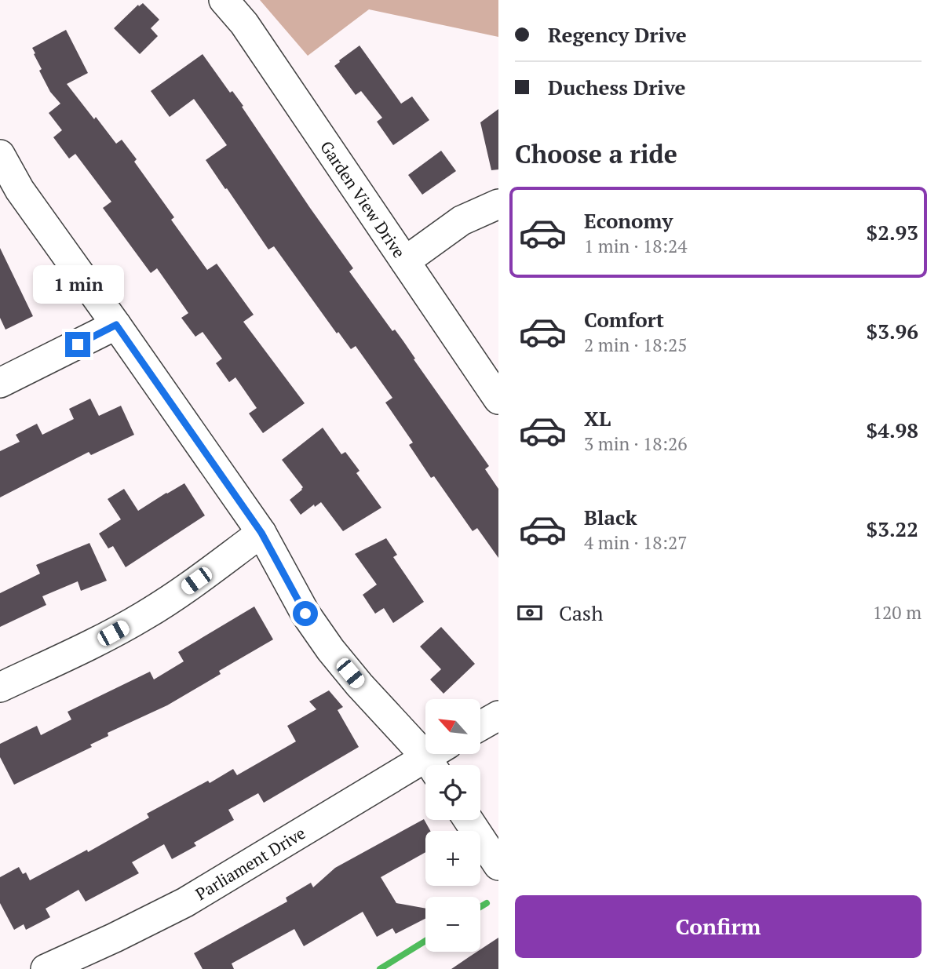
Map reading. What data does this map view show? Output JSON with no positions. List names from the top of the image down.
{
  "streets": {
    "street": ["Garden View Drive", "Parliament Drive"]
  },
  "north": "top left",
  "page": {
    "banner": ["Regency Drive", "Duchess Drive"],
    "heading": "Choose a ride",
    "list": [
      {
        "name": "Economy",
        "note": "1 min · 18:24",
        "value": "$2.93"
      },
      {
        "name": "Comfort",
        "note": "2 min · 18:25",
        "value": "$3.96"
      },
      {
        "name": "XL",
        "note": "3 min · 18:26",
        "value": "$4.98"
      },
      {
        "name": "Black",
        "note": "4 min · 18:27",
        "value": "$3.22"
      }
    ],
    "bubble": "1 min",
    "pay": ["Cash", "120 m"],
    "map_buttons": ["+", "−"],
    "buttons": "Confirm"
  }
}
